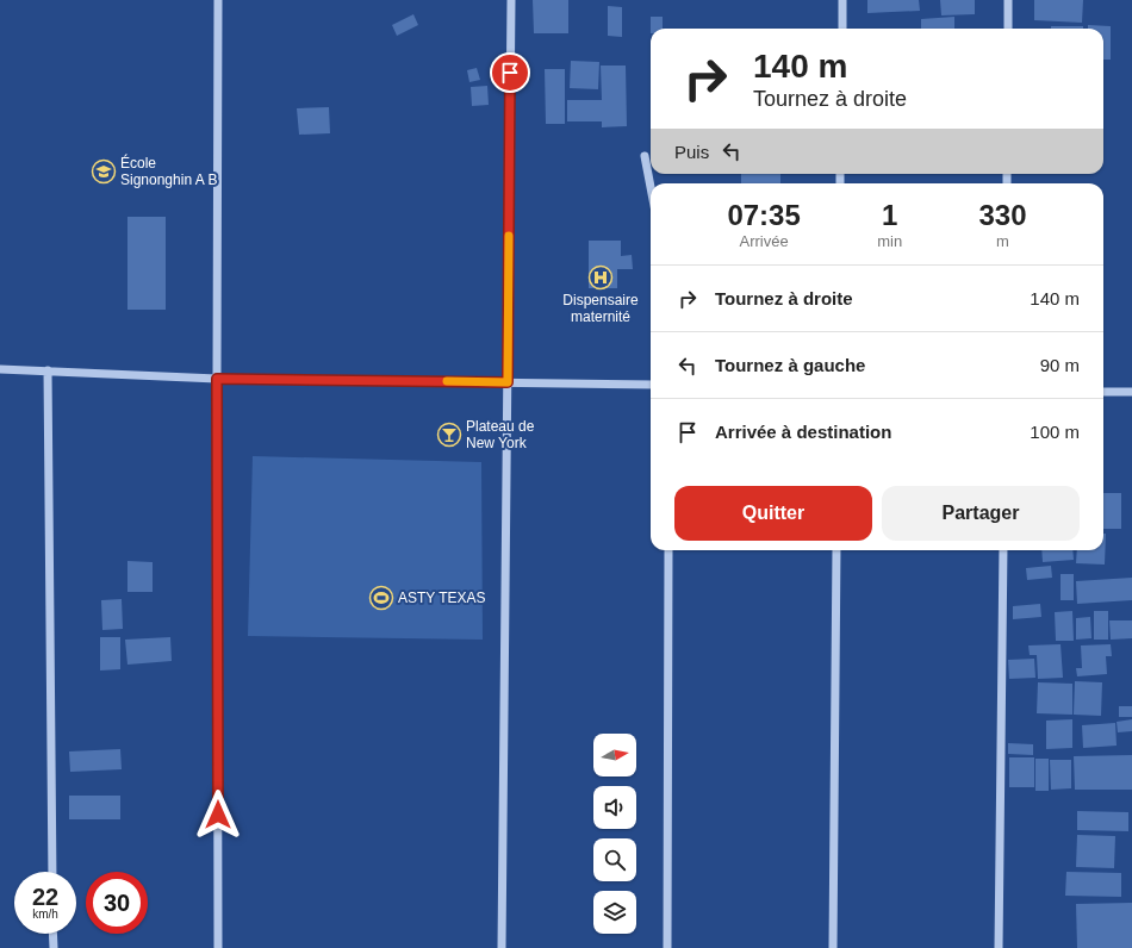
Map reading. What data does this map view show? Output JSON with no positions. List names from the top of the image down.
{
  "places": {
    "school or university": ["École Signonghin A B"],
    "hospital": ["Dispensaire maternité"],
    "bar": ["Plateau de New York"],
    "sports": ["ASTY TEXAS"]
  },
  "north": "right",
  "page": {
    "turn": ["140 m", "Tournez à droite"],
    "then": "Puis",
    "eta": [
      "07:35",
      "Arrivée",
      "1",
      "min",
      "330",
      "m"
    ],
    "list": [
      {
        "name": "Tournez à droite",
        "value": "140 m"
      },
      {
        "name": "Tournez à gauche",
        "value": "90 m"
      },
      {
        "name": "Arrivée à destination",
        "value": "100 m"
      }
    ],
    "buttons": ["Quitter", "Partager"],
    "speed": "22 km/h",
    "limit": "30"
  }
}
